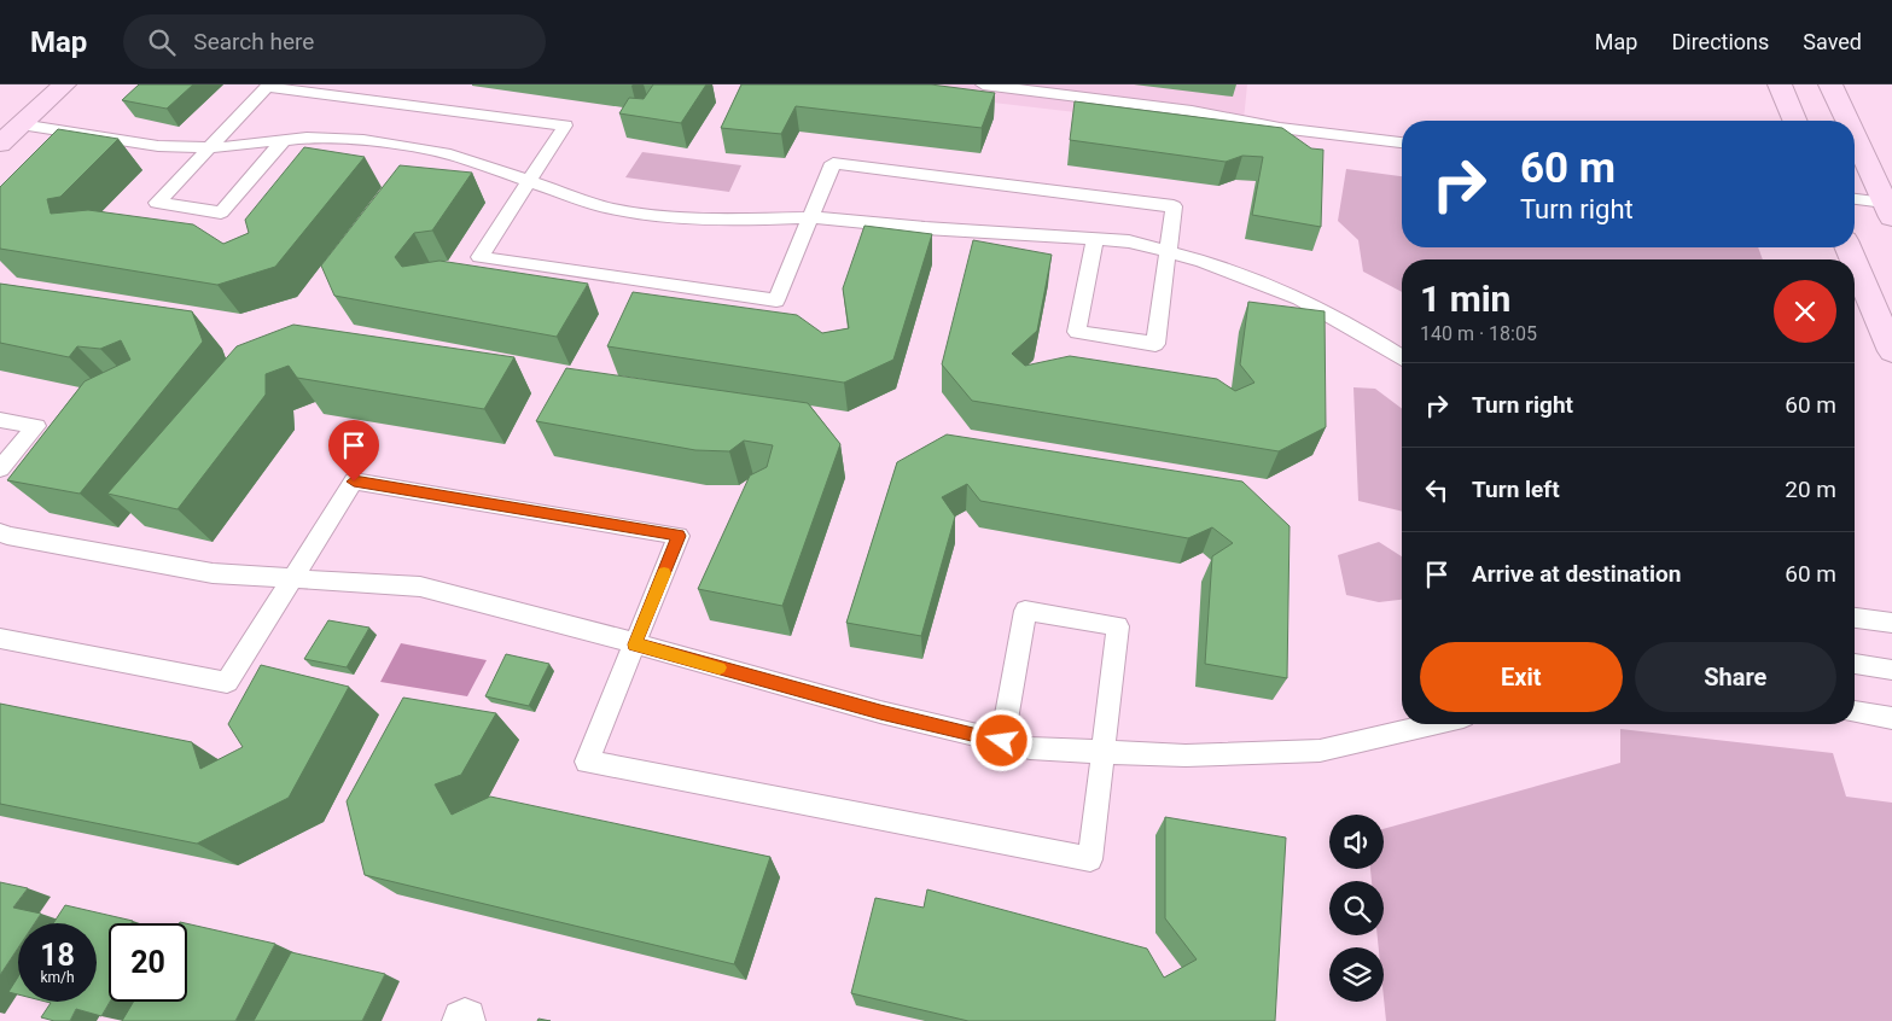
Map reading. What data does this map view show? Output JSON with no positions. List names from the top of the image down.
{
  "page": {
    "header": "Map",
    "search": "Search here",
    "nav": ["Map", "Directions", "Saved"],
    "turn": ["60 m", "Turn right"],
    "heading": ["1 min", "140 m · 18:05"],
    "list": [
      {
        "name": "Turn right",
        "value": "60 m"
      },
      {
        "name": "Turn left",
        "value": "20 m"
      },
      {
        "name": "Arrive at destination",
        "value": "60 m"
      }
    ],
    "buttons": ["Exit", "Share"],
    "speed": "18 km/h",
    "limit": "20"
  }
}
